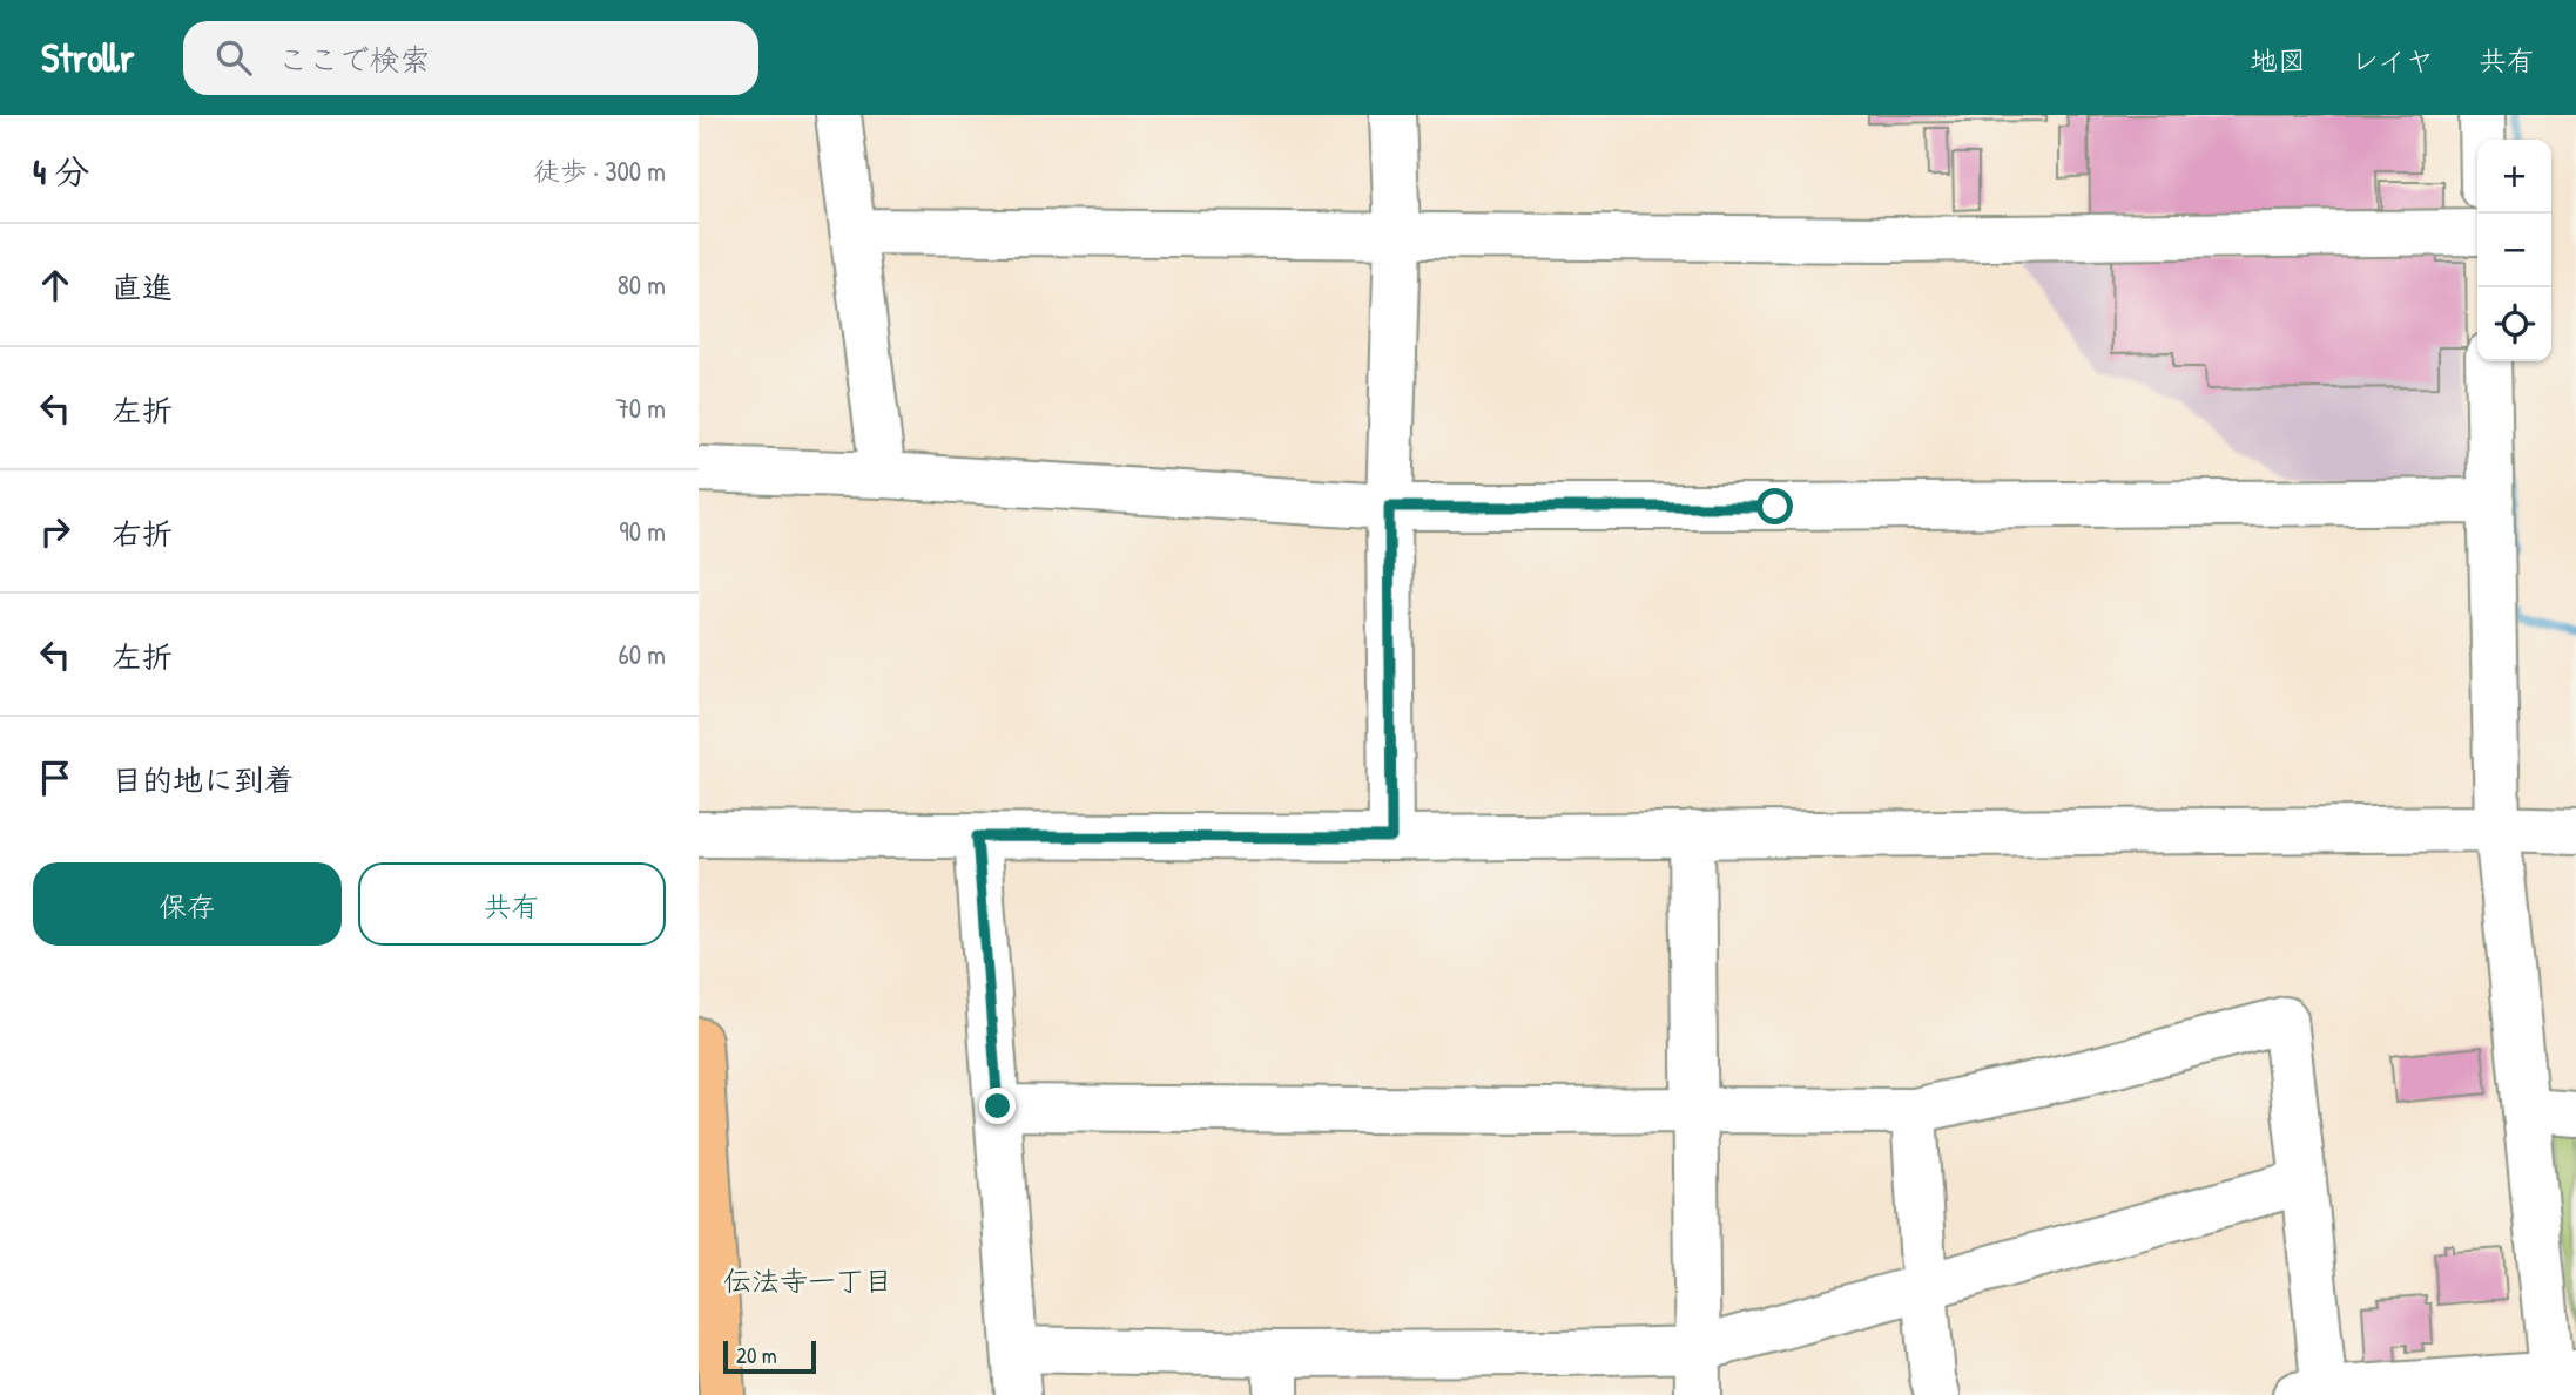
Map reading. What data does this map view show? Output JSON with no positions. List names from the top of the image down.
{
  "districts": ["伝法寺一丁目"],
  "scale_bar": "20 m",
  "page": {
    "header": "Strollr",
    "search": "ここで検索",
    "nav": ["地図", "レイヤ", "共有"],
    "heading": ["4 分", "徒歩 · 300 m"],
    "map_buttons": ["+", "−"],
    "list": [
      ["直進", "80 m"],
      ["左折", "70 m"],
      ["右折", "90 m"],
      ["左折", "60 m"],
      "目的地に到着"
    ],
    "buttons": ["保存", "共有"],
    "scale": "20 m"
  }
}
